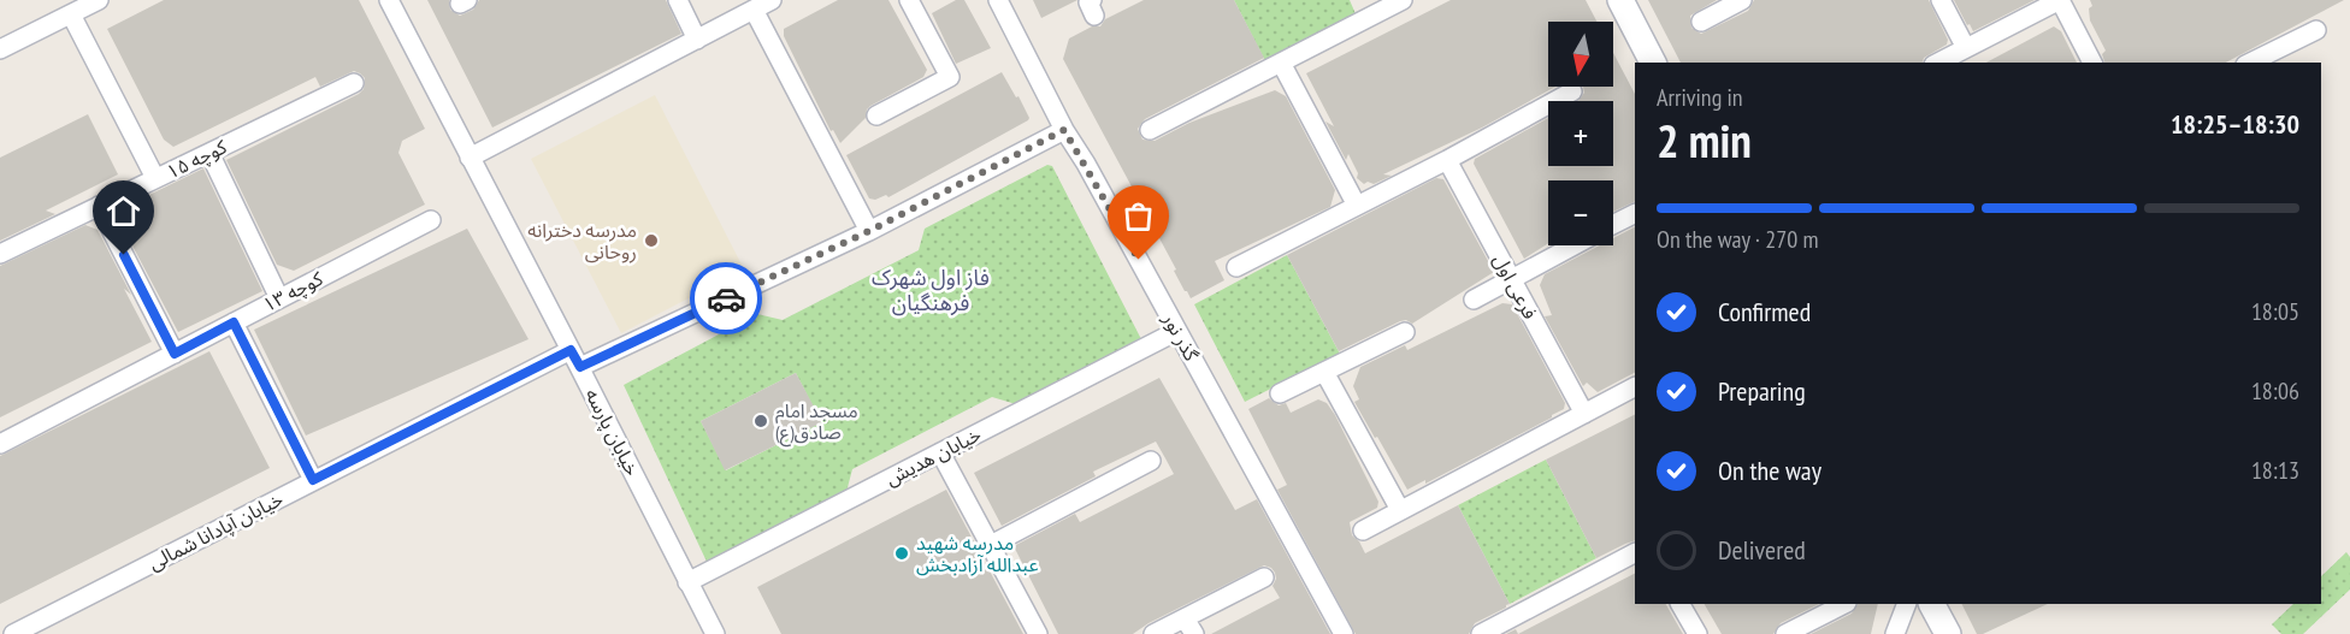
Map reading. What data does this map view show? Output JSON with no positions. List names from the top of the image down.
{
  "streets": {
    "street": [
      "کوچه ۱۵",
      "فرعی اول",
      "کوچه ۱۳",
      "گذر نور",
      "خیابان پارسه",
      "خیابان هدیش",
      "خیابان آپادانا شمالی"
    ]
  },
  "crossings": [
    ["گذر نور", "خیابان هدیش"],
    ["خیابان پارسه", "خیابان هدیش"],
    ["خیابان پارسه", "خیابان آپادانا شمالی"]
  ],
  "districts": ["فاز اول شهرک فرهنگیان"],
  "places": ["مدرسه دخترانه روحانی", "مسجد امام صادق(ع)", "مدرسه شهید عبدالله آزادبخش"],
  "north": "bottom",
  "page": {
    "map_buttons": ["+", "−"],
    "heading": ["2 min", "Arriving in", "18:25–18:30"],
    "bar": "On the way · 270 m",
    "list": [
      ["Confirmed", "18:05"],
      ["Preparing", "18:06"],
      ["On the way", "18:13"],
      "Delivered"
    ]
  }
}
